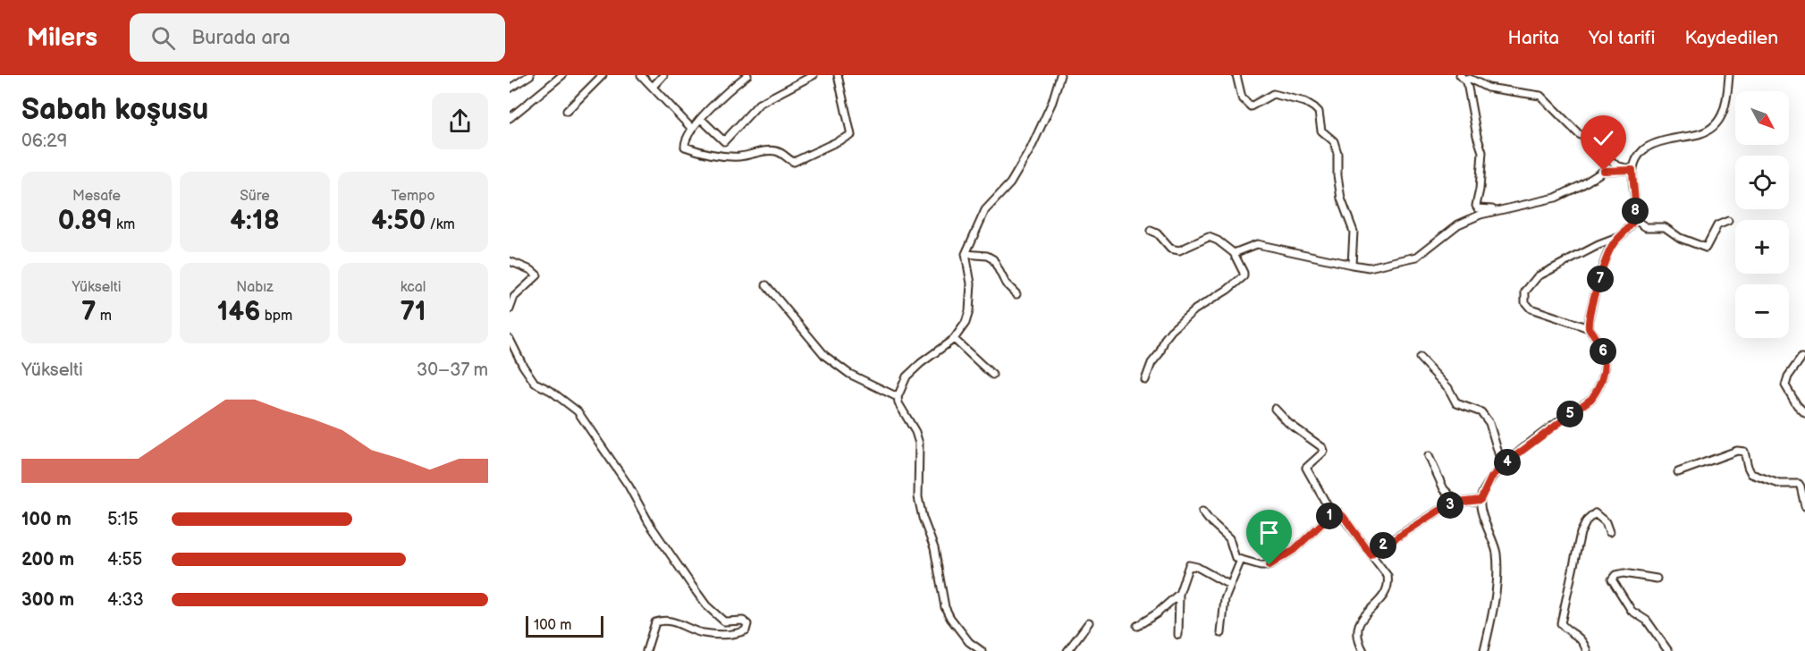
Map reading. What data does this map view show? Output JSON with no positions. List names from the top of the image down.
{
  "scale_bar": "100 m",
  "north": "bottom right",
  "page": {
    "header": "Milers",
    "search": "Burada ara",
    "nav": ["Harita", "Yol tarifi", "Kaydedilen"],
    "heading": ["Sabah koşusu", "06:29"],
    "map_buttons": ["+", "−"],
    "stats": [
      ["Mesafe", "0.89 km"],
      ["Süre", "4:18"],
      ["Tempo", "4:50 /km"],
      ["Yükselti", "7 m"],
      ["Nabız", "146 bpm"],
      ["kcal", "71"]
    ],
    "pins": [
      "8",
      "7",
      "6",
      "5",
      "4",
      "3",
      "1",
      "2"
    ],
    "chart": ["Yükselti", "30–37 m"],
    "list": [
      {
        "name": "100 m",
        "note": "5:15"
      },
      {
        "name": "200 m",
        "note": "4:55"
      },
      {
        "name": "300 m",
        "note": "4:33"
      }
    ],
    "scale": "100 m"
  }
}
